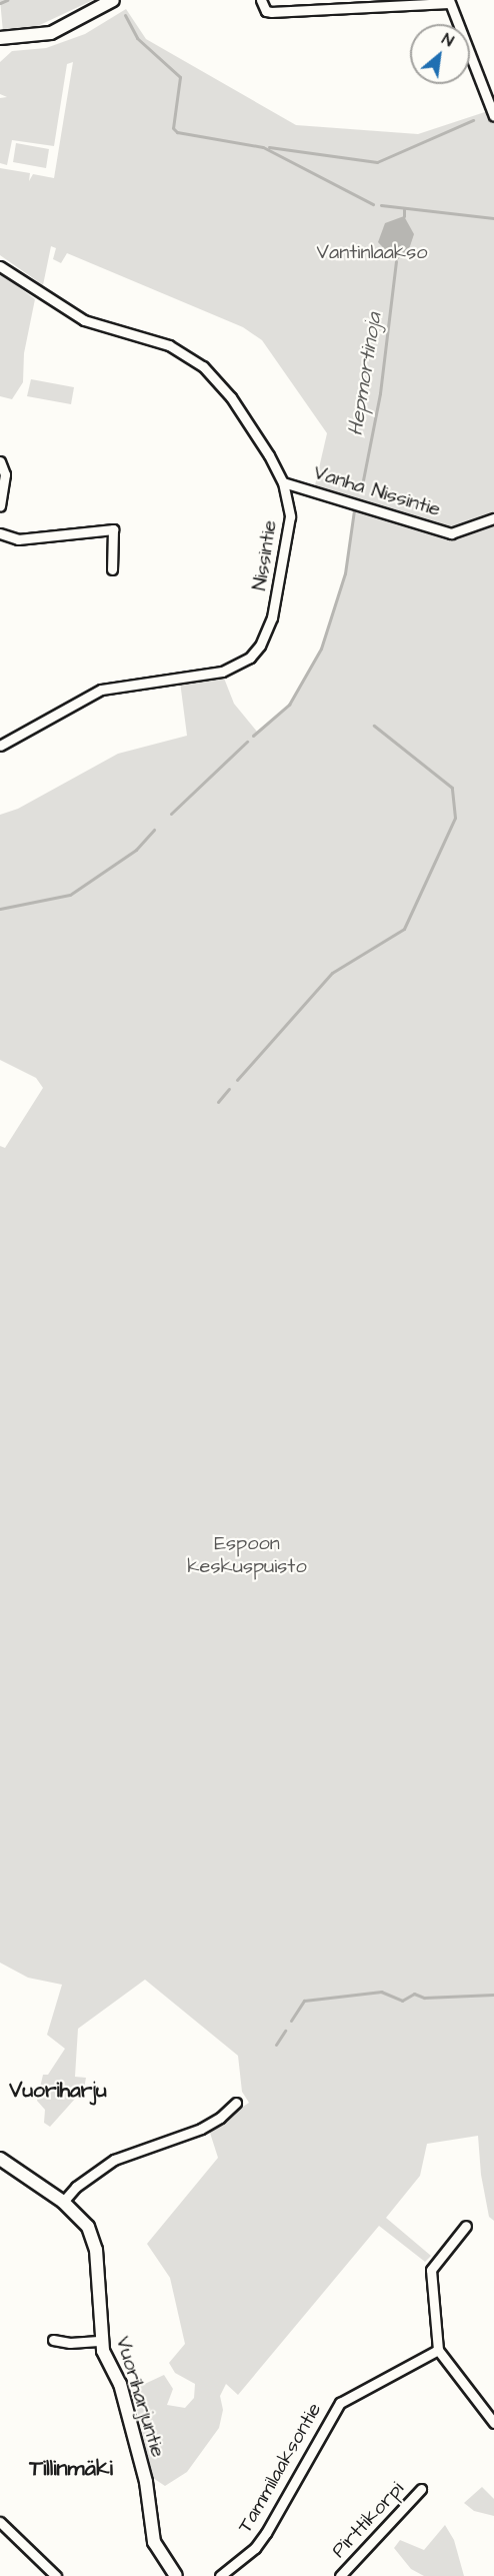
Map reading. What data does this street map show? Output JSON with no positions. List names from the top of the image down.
{
  "streets": {
    "street": [
      "Vanha Nissintie",
      "Nissintie",
      "Vuoriharjuntie",
      "Tammilaaksontie",
      "Pirttikorpi"
    ]
  },
  "crossings": [
    ["Vanha Nissintie", "Nissintie"]
  ],
  "districts": ["Vuoriharju", "Tillinmäki"],
  "water": ["Hepmortinoja"],
  "parks": ["Vantinlaakso", "Espoon keskuspuisto"],
  "north": "top right"
}
